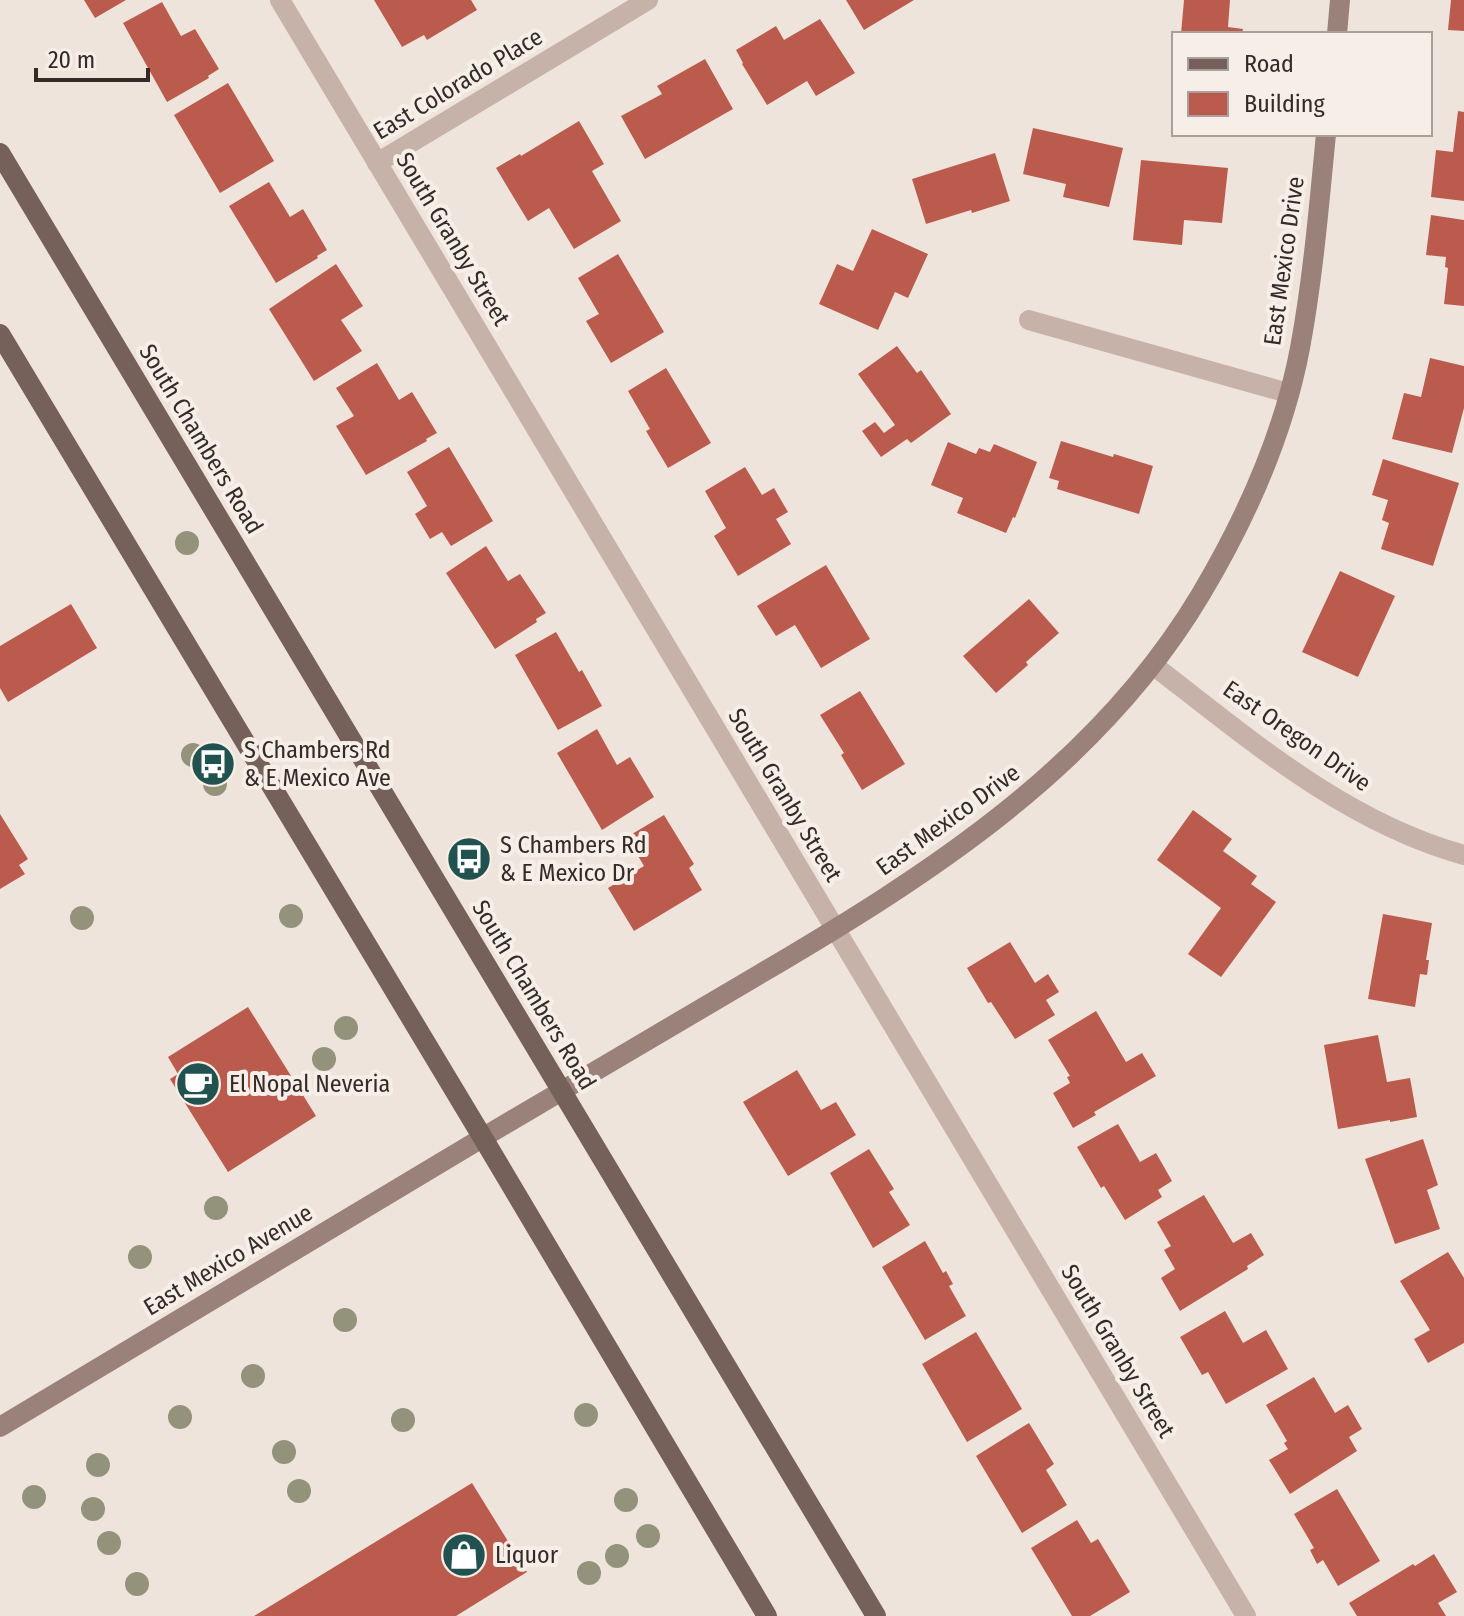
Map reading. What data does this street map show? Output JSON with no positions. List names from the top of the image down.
{
  "streets": {
    "main road": ["South Chambers Road"],
    "street": [
      "East Colorado Place",
      "South Granby Street",
      "East Mexico Drive",
      "East Oregon Drive",
      "East Mexico Avenue"
    ]
  },
  "crossings": [
    ["East Colorado Place", "South Granby Street"],
    ["South Granby Street", "East Mexico Drive"],
    ["East Mexico Drive", "South Chambers Road"],
    ["East Mexico Drive", "East Oregon Drive"],
    ["East Mexico Drive", "East Mexico Avenue"]
  ],
  "places": {
    "bus stop": ["S Chambers Rd & E Mexico Ave", "S Chambers Rd & E Mexico Dr"],
    "cafe": ["El Nopal Neveria"],
    "shop": ["Liquor"]
  },
  "legend": ["Road", "Building"],
  "scale_bar": "20 m"
}
